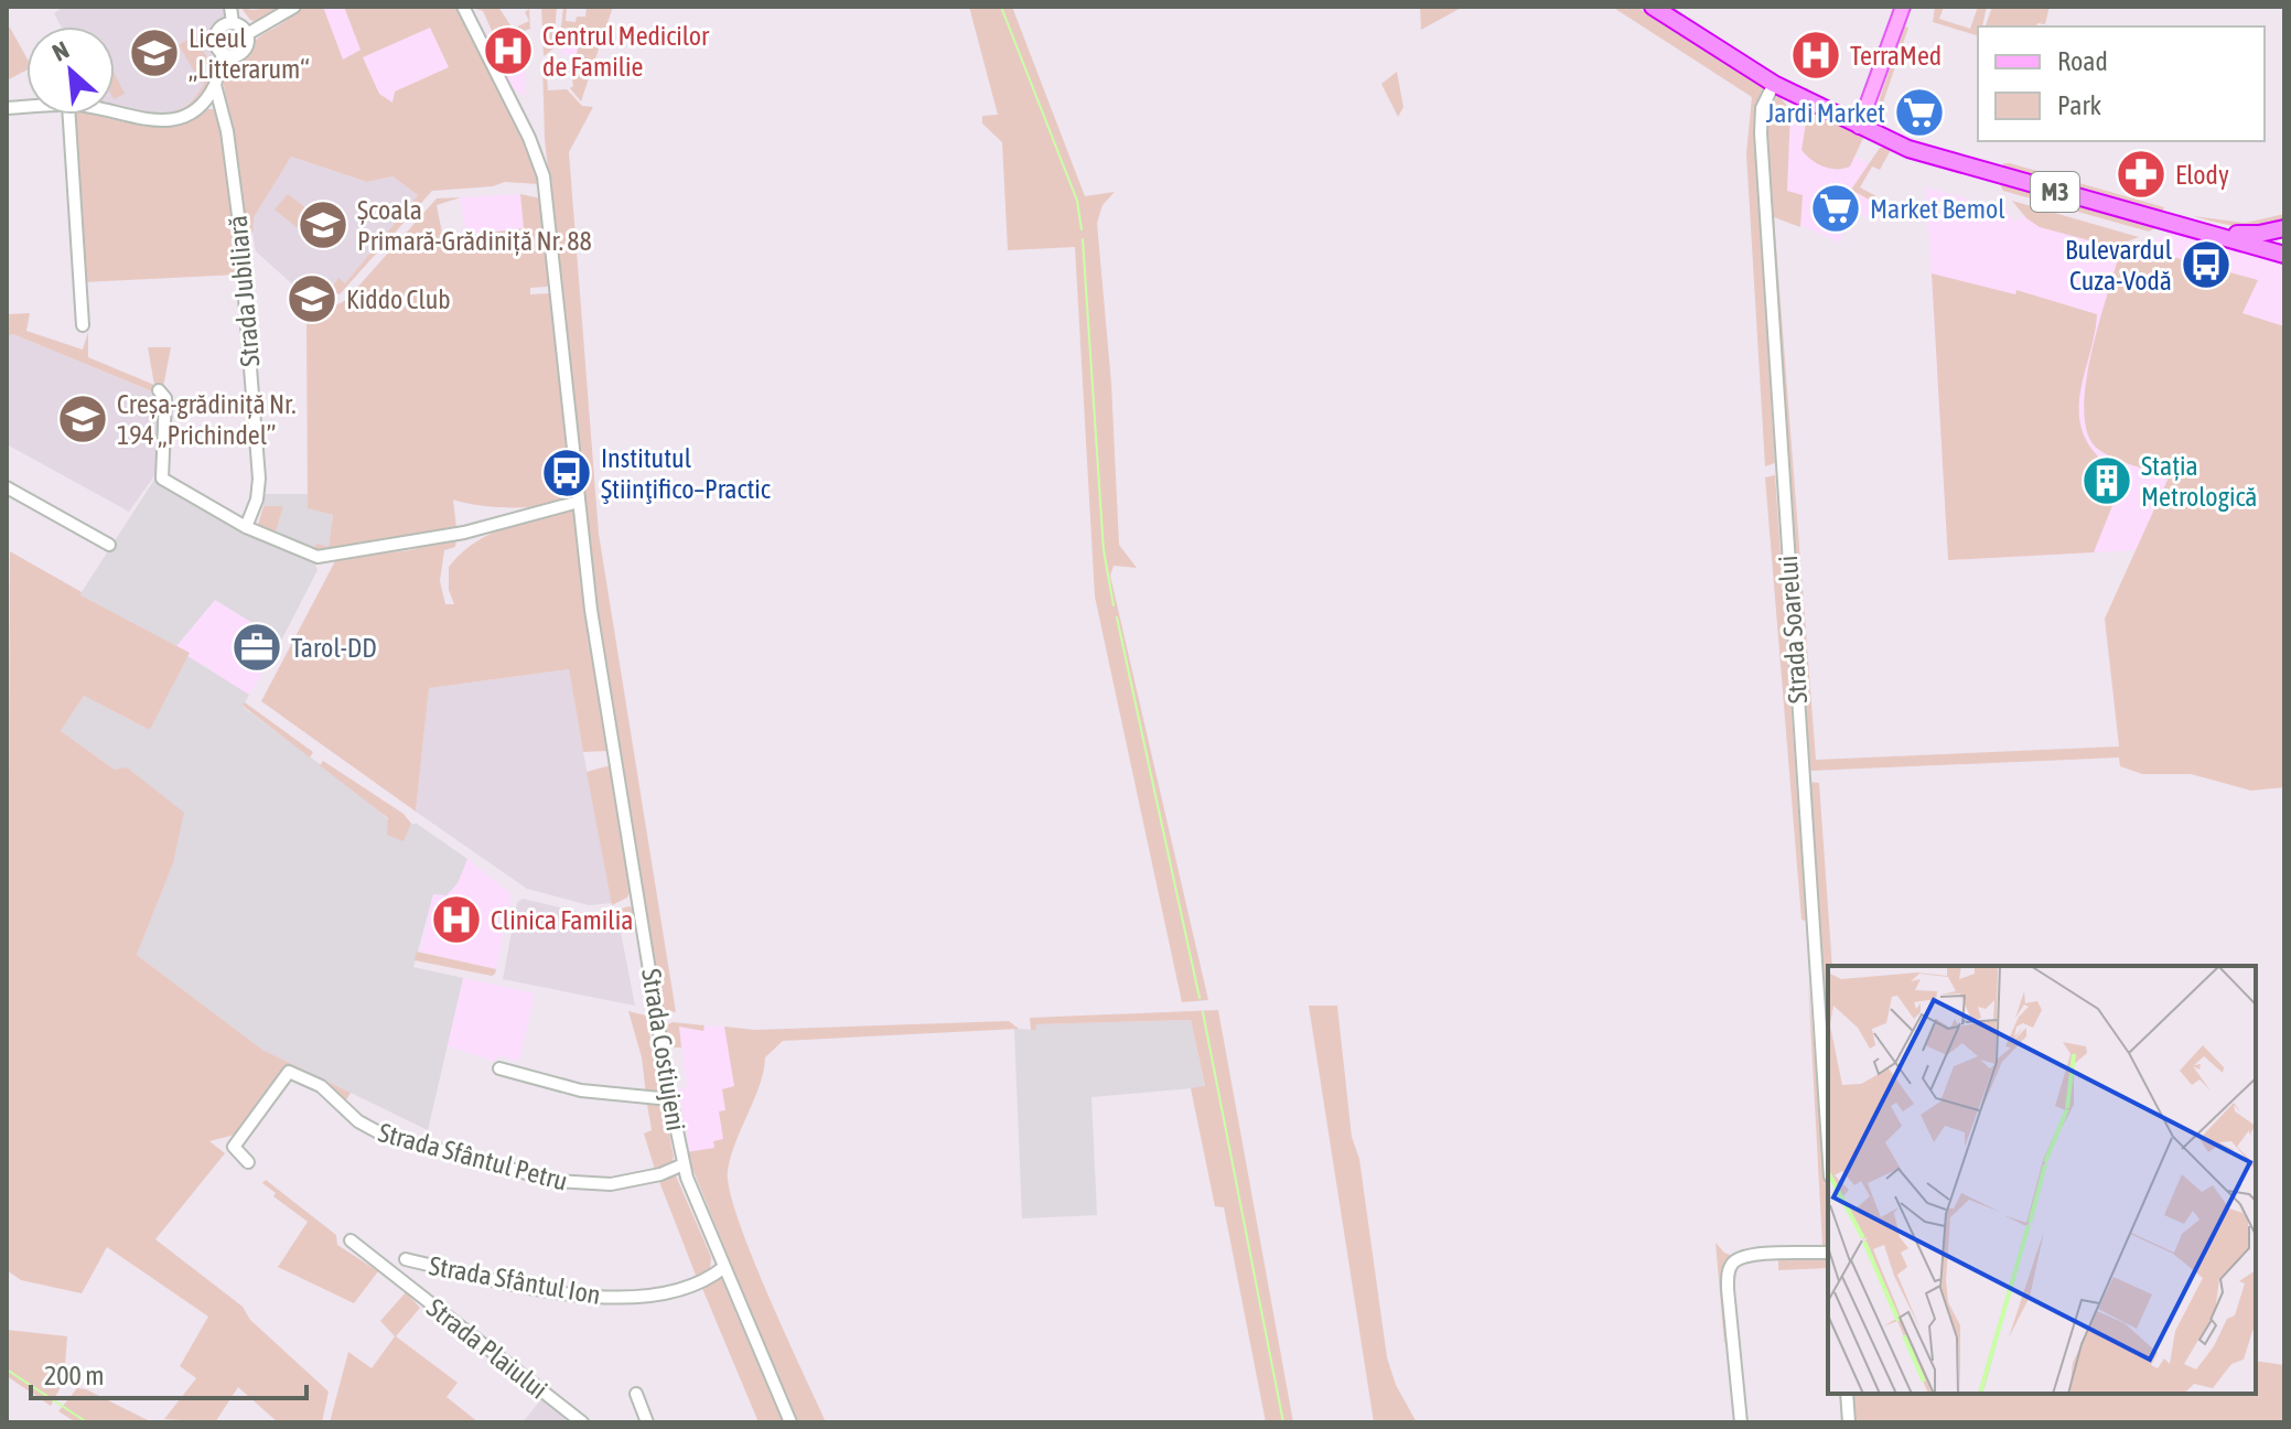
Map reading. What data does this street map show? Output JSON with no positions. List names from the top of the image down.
{
  "streets": {
    "highway": ["M3"],
    "street": [
      "Strada Jubiliară",
      "Strada Soarelui",
      "Strada Costiujeni",
      "Strada Sfântul Petru",
      "Strada Sfântul Ion",
      "Strada Plaiului"
    ]
  },
  "crossings": [
    ["M3", "Strada Soarelui"],
    ["Strada Costiujeni", "Strada Sfântul Petru"],
    ["Strada Costiujeni", "Strada Sfântul Ion"]
  ],
  "places": {
    "hospital": ["Centrul Medicilor de Familie", "TerraMed", "Clinica Familia"],
    "school or university": [
      "Liceul „Litterarum“",
      "Școala Primară-Grădiniță Nr. 88",
      "Kiddo Club",
      "Creșa-grădiniță Nr. 194 „Prichindel”"
    ],
    "supermarket": ["Jardi Market", "Market Bemol"],
    "pharmacy": ["Elody"],
    "bus stop": ["Bulevardul Cuza-Vodă", "Institutul Ştiinţifico–Practic"],
    "building": ["Stația Metrologică"],
    "office": ["Tarol-DD"]
  },
  "legend": ["Road", "Park"],
  "scale_bar": "200 m",
  "north": "top left"
}
